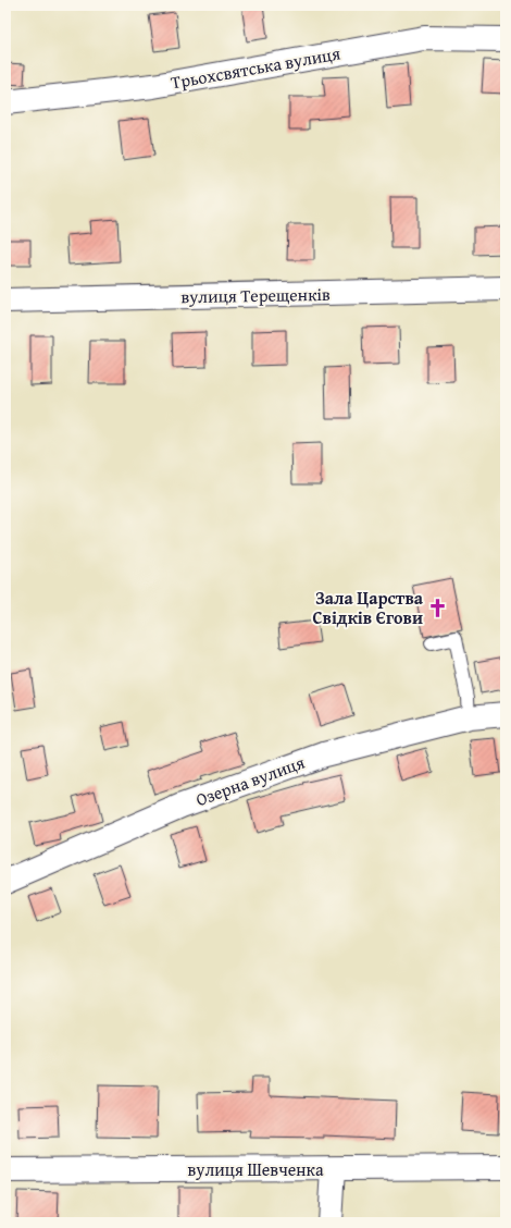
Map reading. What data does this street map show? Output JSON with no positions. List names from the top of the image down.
{
  "streets": {
    "street": [
      "Трьохсвятська вулиця",
      "вулиця Терещенків",
      "Озерна вулиця",
      "вулиця Шевченка"
    ]
  },
  "places": {
    "church": ["Зала Царства Свідків Єгови"]
  }
}
